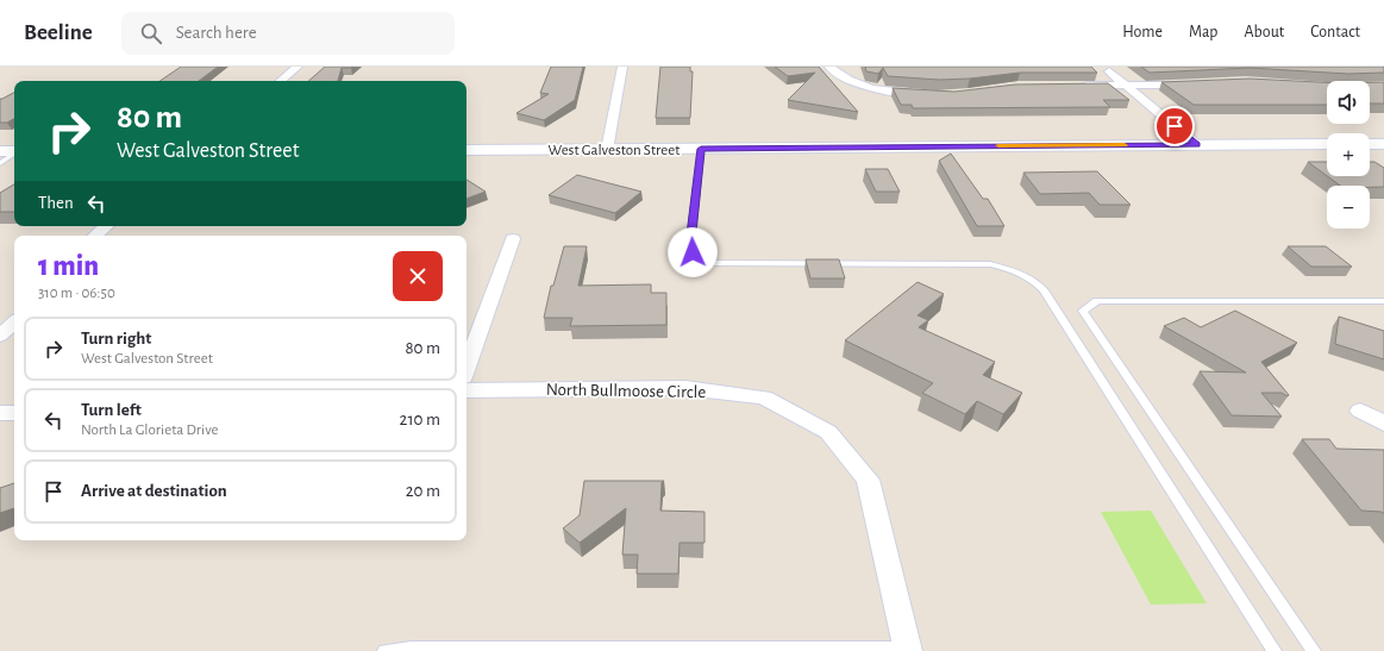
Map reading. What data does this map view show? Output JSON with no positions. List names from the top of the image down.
{
  "streets": {
    "street": ["West Galveston Street", "North Bullmoose Circle"]
  },
  "page": {
    "header": "Beeline",
    "search": "Search here",
    "nav": [
      "Home",
      "Map",
      "About",
      "Contact"
    ],
    "map_buttons": ["+", "−"],
    "turn": ["80 m", "West Galveston Street"],
    "then": "Then",
    "heading": ["1 min", "310 m · 06:50"],
    "list": [
      {
        "name": "Turn right",
        "note": "West Galveston Street",
        "value": "80 m"
      },
      {
        "name": "Turn left",
        "note": "North La Glorieta Drive",
        "value": "210 m"
      },
      {
        "name": "Arrive at destination",
        "value": "20 m"
      }
    ]
  }
}
